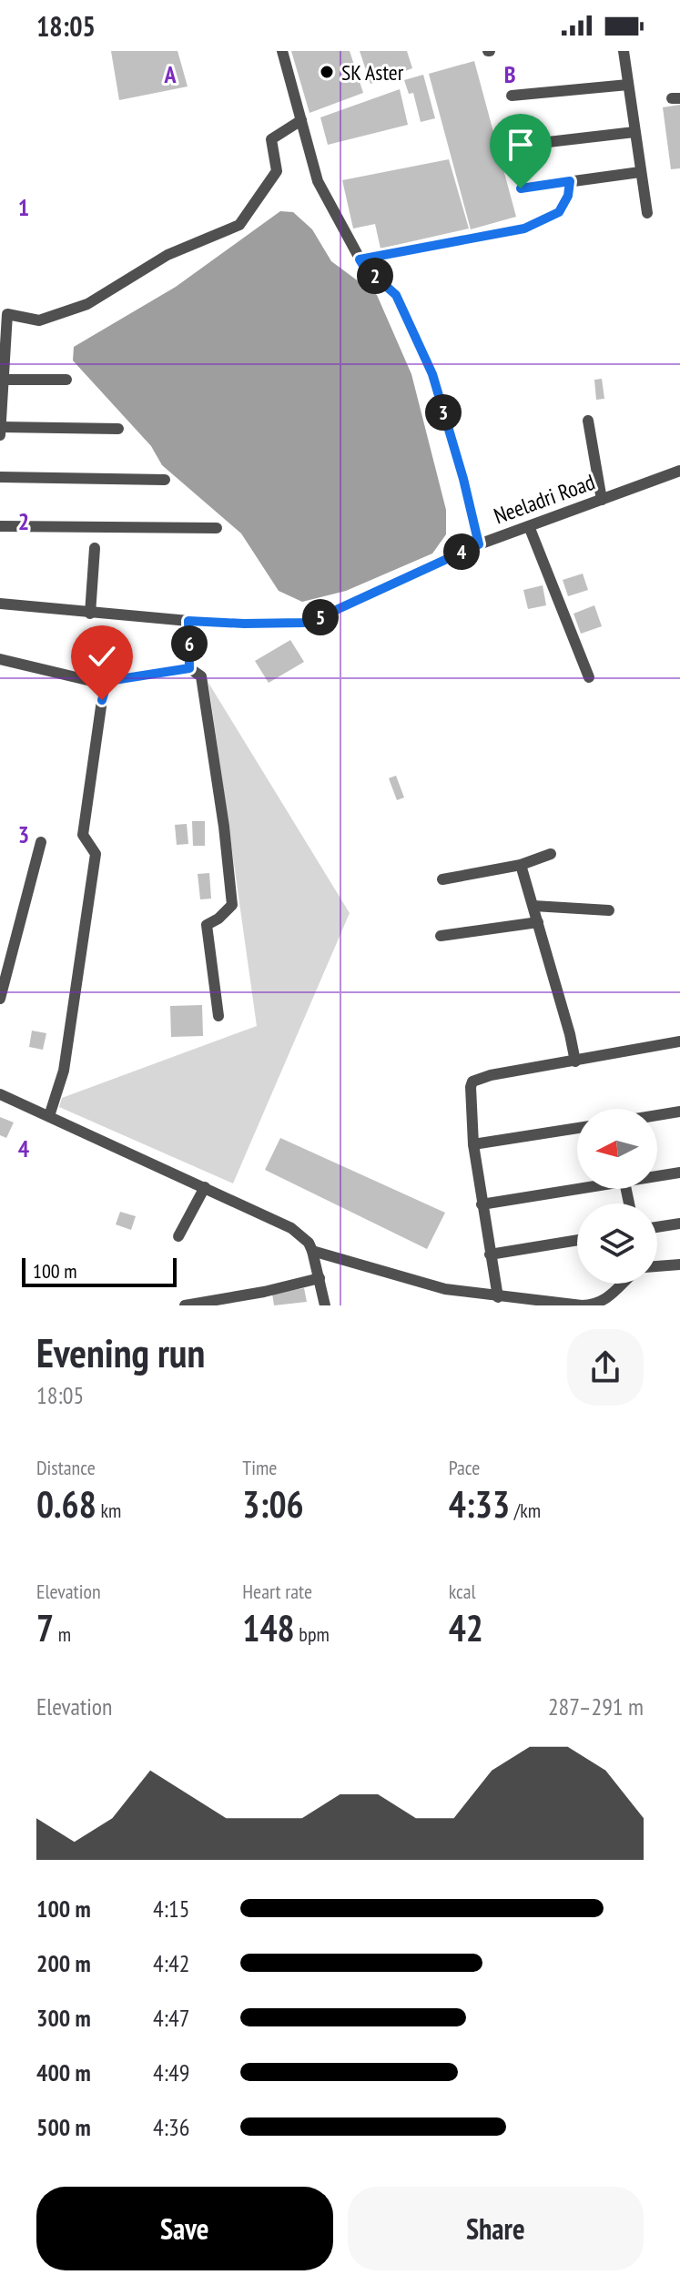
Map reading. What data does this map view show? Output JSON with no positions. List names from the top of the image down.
{
  "streets": {
    "street": ["Neeladri Road"]
  },
  "places": ["SK Aster"],
  "scale_bar": "100 m",
  "north": "left",
  "page": {
    "status": "18:05",
    "pins": [
      "2",
      "3",
      "4",
      "5",
      "6"
    ],
    "scale": "100 m",
    "heading": ["Evening run", "18:05"],
    "stats": [
      ["Distance", "0.68 km"],
      ["Time", "3:06"],
      ["Pace", "4:33 /km"],
      ["Elevation", "7 m"],
      ["Heart rate", "148 bpm"],
      ["kcal", "42"]
    ],
    "chart": ["Elevation", "287–291 m"],
    "list": [
      {
        "name": "100 m",
        "note": "4:15"
      },
      {
        "name": "200 m",
        "note": "4:42"
      },
      {
        "name": "300 m",
        "note": "4:47"
      },
      {
        "name": "400 m",
        "note": "4:49"
      },
      {
        "name": "500 m",
        "note": "4:36"
      }
    ],
    "buttons": ["Save", "Share"]
  },
  "grid": {
    "columns": ["A", "B"],
    "rows": [
      "1",
      "2",
      "3",
      "4"
    ]
  }
}
